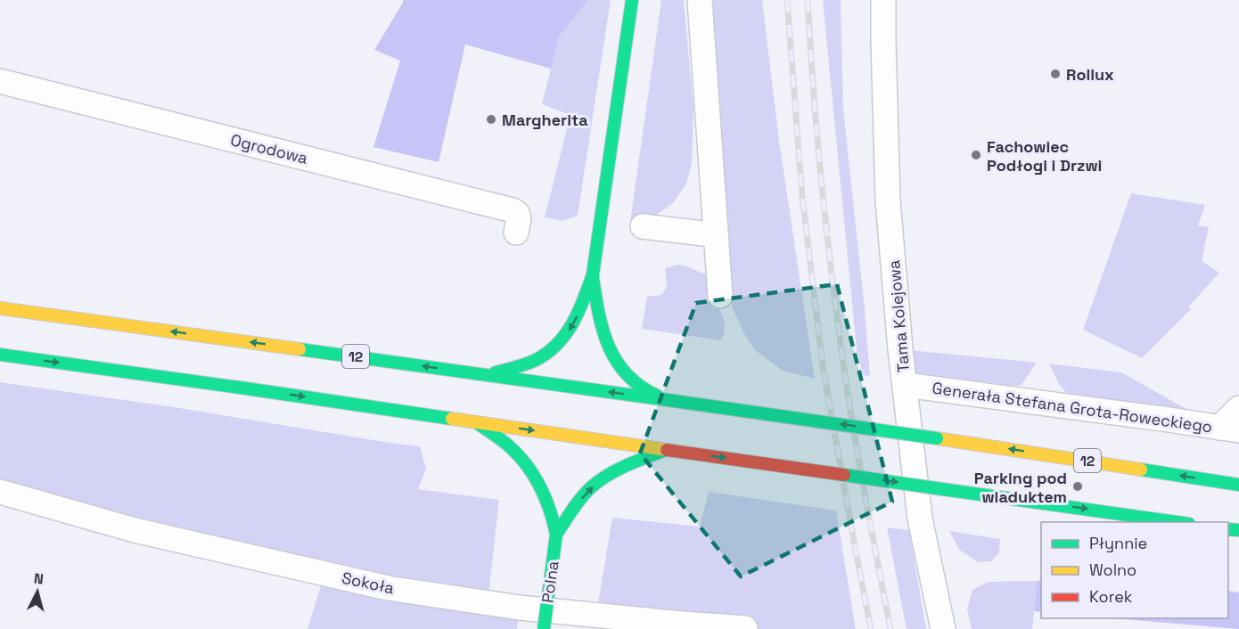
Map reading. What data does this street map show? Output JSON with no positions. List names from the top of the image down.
{
  "streets": {
    "main road": ["12", "Polna"],
    "street": [
      "Ogrodowa",
      "Tama Kolejowa",
      "Generała Stefana Grota-Roweckiego",
      "Sokoła"
    ]
  },
  "crossings": [
    ["Tama Kolejowa", "Generała Stefana Grota-Roweckiego"]
  ],
  "places": [
    "Rollux",
    "Margherita",
    "Fachowiec Podłogi i Drzwi",
    "Parking pod wiaduktem"
  ],
  "legend": ["Płynnie", "Wolno", "Korek"],
  "north": "top"
}
